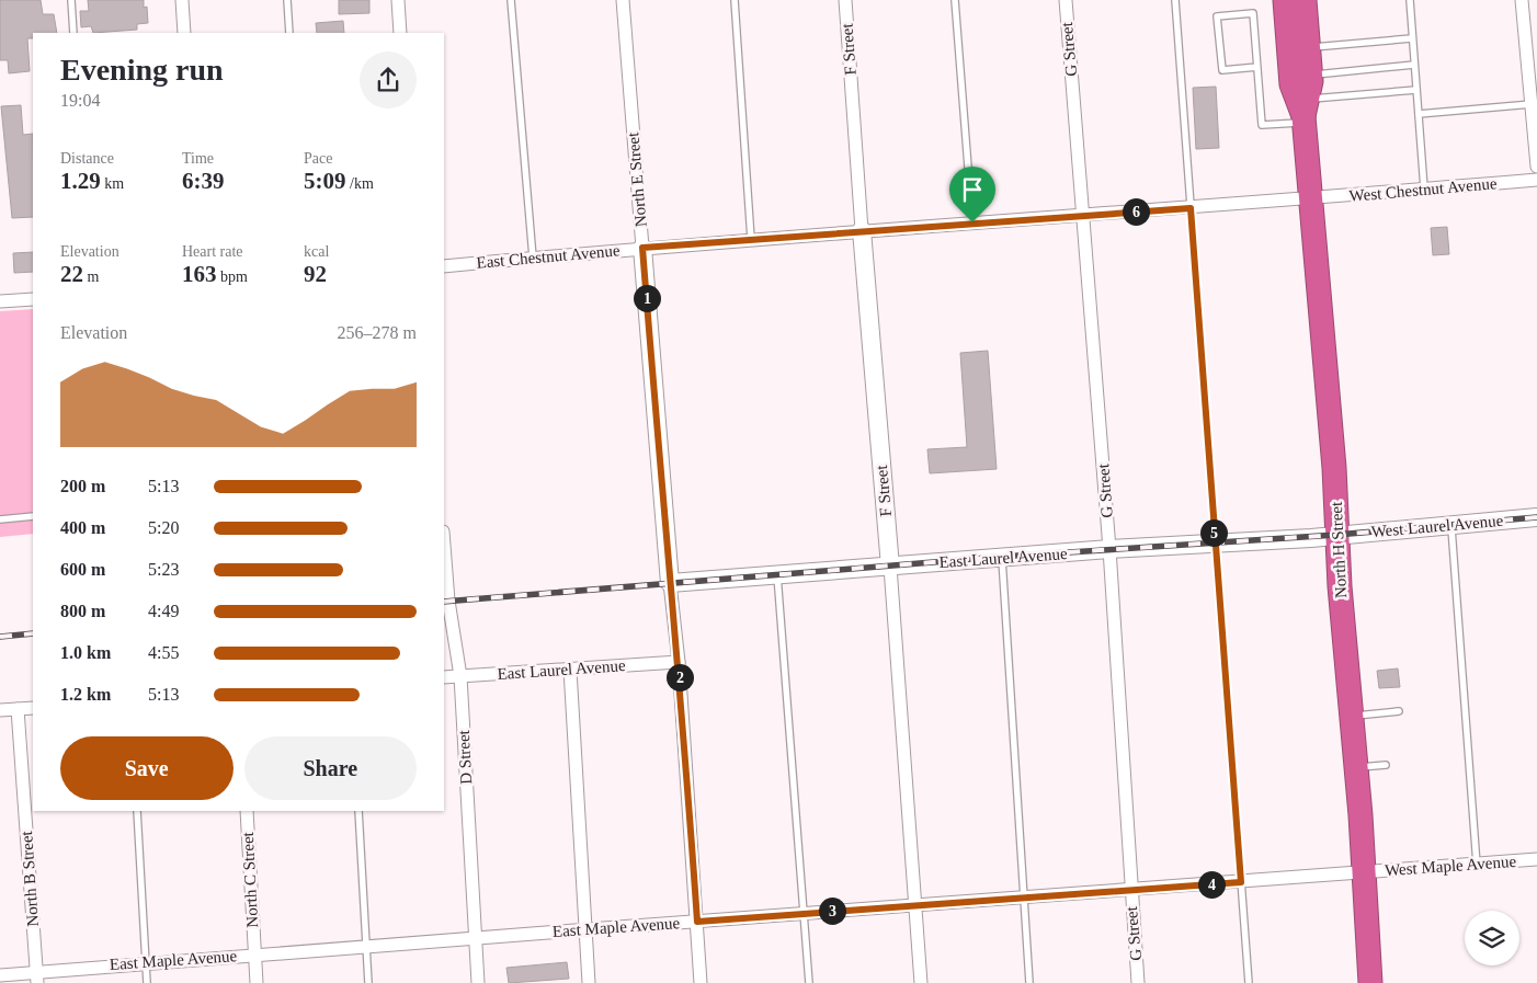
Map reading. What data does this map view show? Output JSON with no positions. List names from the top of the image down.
{
  "streets": {
    "highway": ["North H Street"],
    "street": [
      "F Street",
      "G Street",
      "North E Street",
      "West Chestnut Avenue",
      "East Chestnut Avenue",
      "West Laurel Avenue",
      "East Laurel Avenue",
      "D Street",
      "West Maple Avenue",
      "North B Street",
      "North C Street",
      "East Maple Avenue"
    ]
  },
  "crossings": [
    ["F Street", "East Chestnut Avenue"],
    ["F Street", "East Laurel Avenue"],
    ["F Street", "East Maple Avenue"],
    ["G Street", "East Chestnut Avenue"],
    ["G Street", "East Laurel Avenue"],
    ["G Street", "East Maple Avenue"],
    ["North E Street", "East Chestnut Avenue"],
    ["North E Street", "East Laurel Avenue"],
    ["North E Street", "East Maple Avenue"],
    ["West Chestnut Avenue", "East Chestnut Avenue"],
    ["West Chestnut Avenue", "North H Street"],
    ["East Chestnut Avenue", "North H Street"],
    ["West Laurel Avenue", "North H Street"],
    ["West Laurel Avenue", "East Laurel Avenue"],
    ["North H Street", "East Laurel Avenue"],
    ["North H Street", "West Maple Avenue"],
    ["North H Street", "East Maple Avenue"],
    ["East Laurel Avenue", "D Street"],
    ["D Street", "East Maple Avenue"],
    ["West Maple Avenue", "East Maple Avenue"],
    ["North B Street", "East Maple Avenue"],
    ["North C Street", "East Maple Avenue"]
  ],
  "page": {
    "heading": ["Evening run", "19:04"],
    "stats": [
      ["Distance", "1.29 km"],
      ["Time", "6:39"],
      ["Pace", "5:09 /km"],
      ["Elevation", "22 m"],
      ["Heart rate", "163 bpm"],
      ["kcal", "92"]
    ],
    "pins": [
      "6",
      "1",
      "5",
      "2",
      "4",
      "3"
    ],
    "chart": ["Elevation", "256–278 m"],
    "list": [
      {
        "name": "200 m",
        "note": "5:13"
      },
      {
        "name": "400 m",
        "note": "5:20"
      },
      {
        "name": "600 m",
        "note": "5:23"
      },
      {
        "name": "800 m",
        "note": "4:49"
      },
      {
        "name": "1.0 km",
        "note": "4:55"
      },
      {
        "name": "1.2 km",
        "note": "5:13"
      }
    ],
    "buttons": ["Save", "Share"]
  }
}
